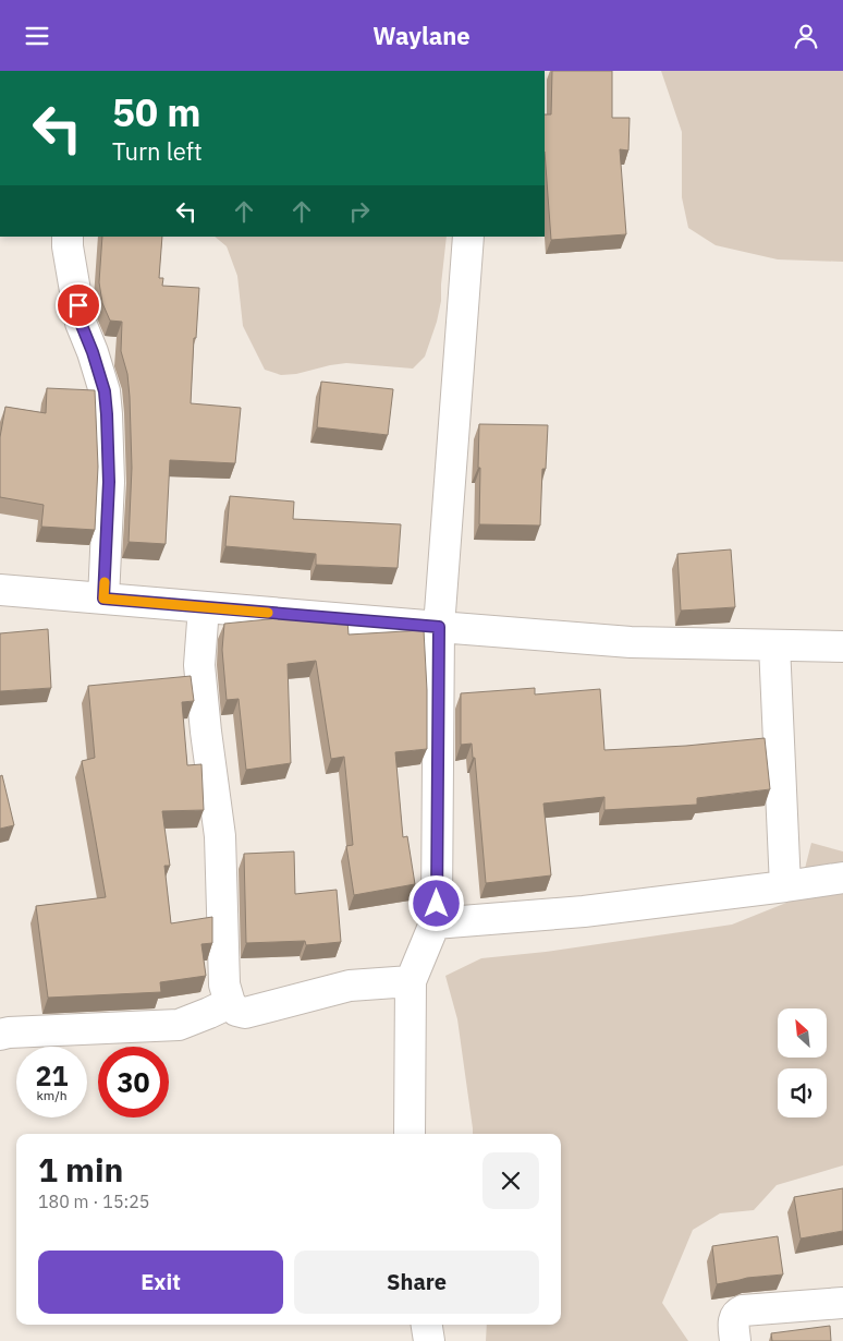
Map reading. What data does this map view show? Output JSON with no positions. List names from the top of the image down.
{
  "north": "top left",
  "page": {
    "header": "Waylane",
    "turn": ["50 m", "Turn left"],
    "speed": "21 km/h",
    "limit": "30",
    "heading": ["1 min", "180 m · 15:25"],
    "buttons": ["Exit", "Share"]
  }
}
